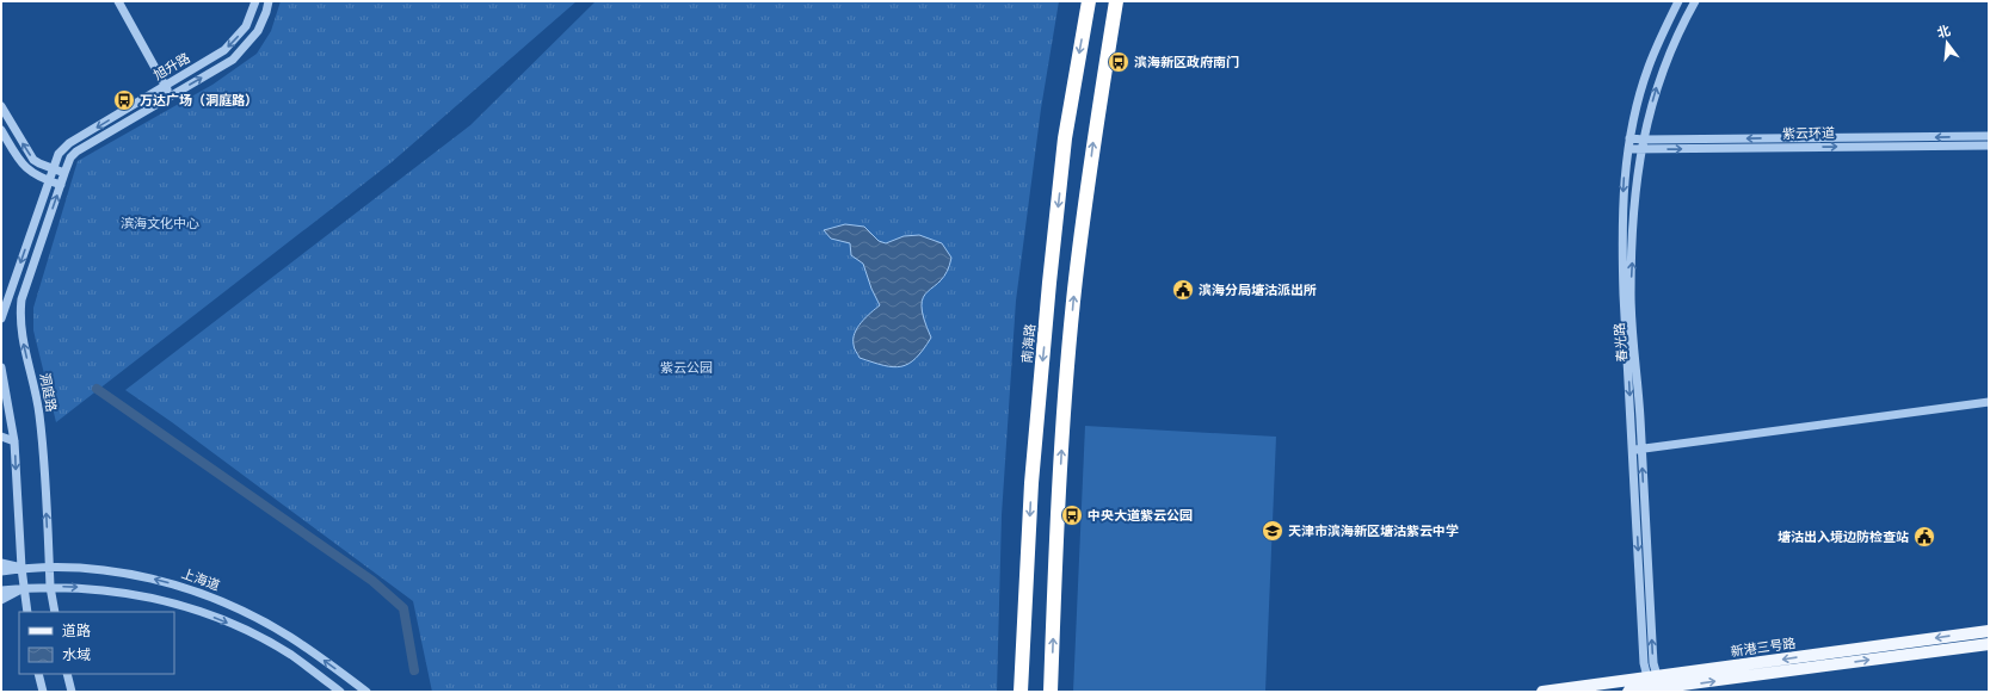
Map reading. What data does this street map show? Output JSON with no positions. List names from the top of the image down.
{
  "streets": {
    "highway": ["南海路"],
    "main road": ["新港三号路"],
    "street": [
      "旭升路",
      "紫云环道",
      "春光路",
      "洞庭路",
      "上海道"
    ]
  },
  "crossings": [
    ["旭升路", "洞庭路"],
    ["紫云环道", "春光路"],
    ["春光路", "新港三号路"],
    ["洞庭路", "上海道"]
  ],
  "parks": ["滨海文化中心", "紫云公园"],
  "places": {
    "bus stop": ["滨海新区政府南门", "万达广场（洞庭路）", "中央大道紫云公园"],
    "public building": ["滨海分局塘沽派出所", "塘沽出入境边防检查站"],
    "school or university": ["天津市滨海新区塘沽紫云中学"]
  },
  "legend": ["道路", "水域"],
  "north": "top"
}
